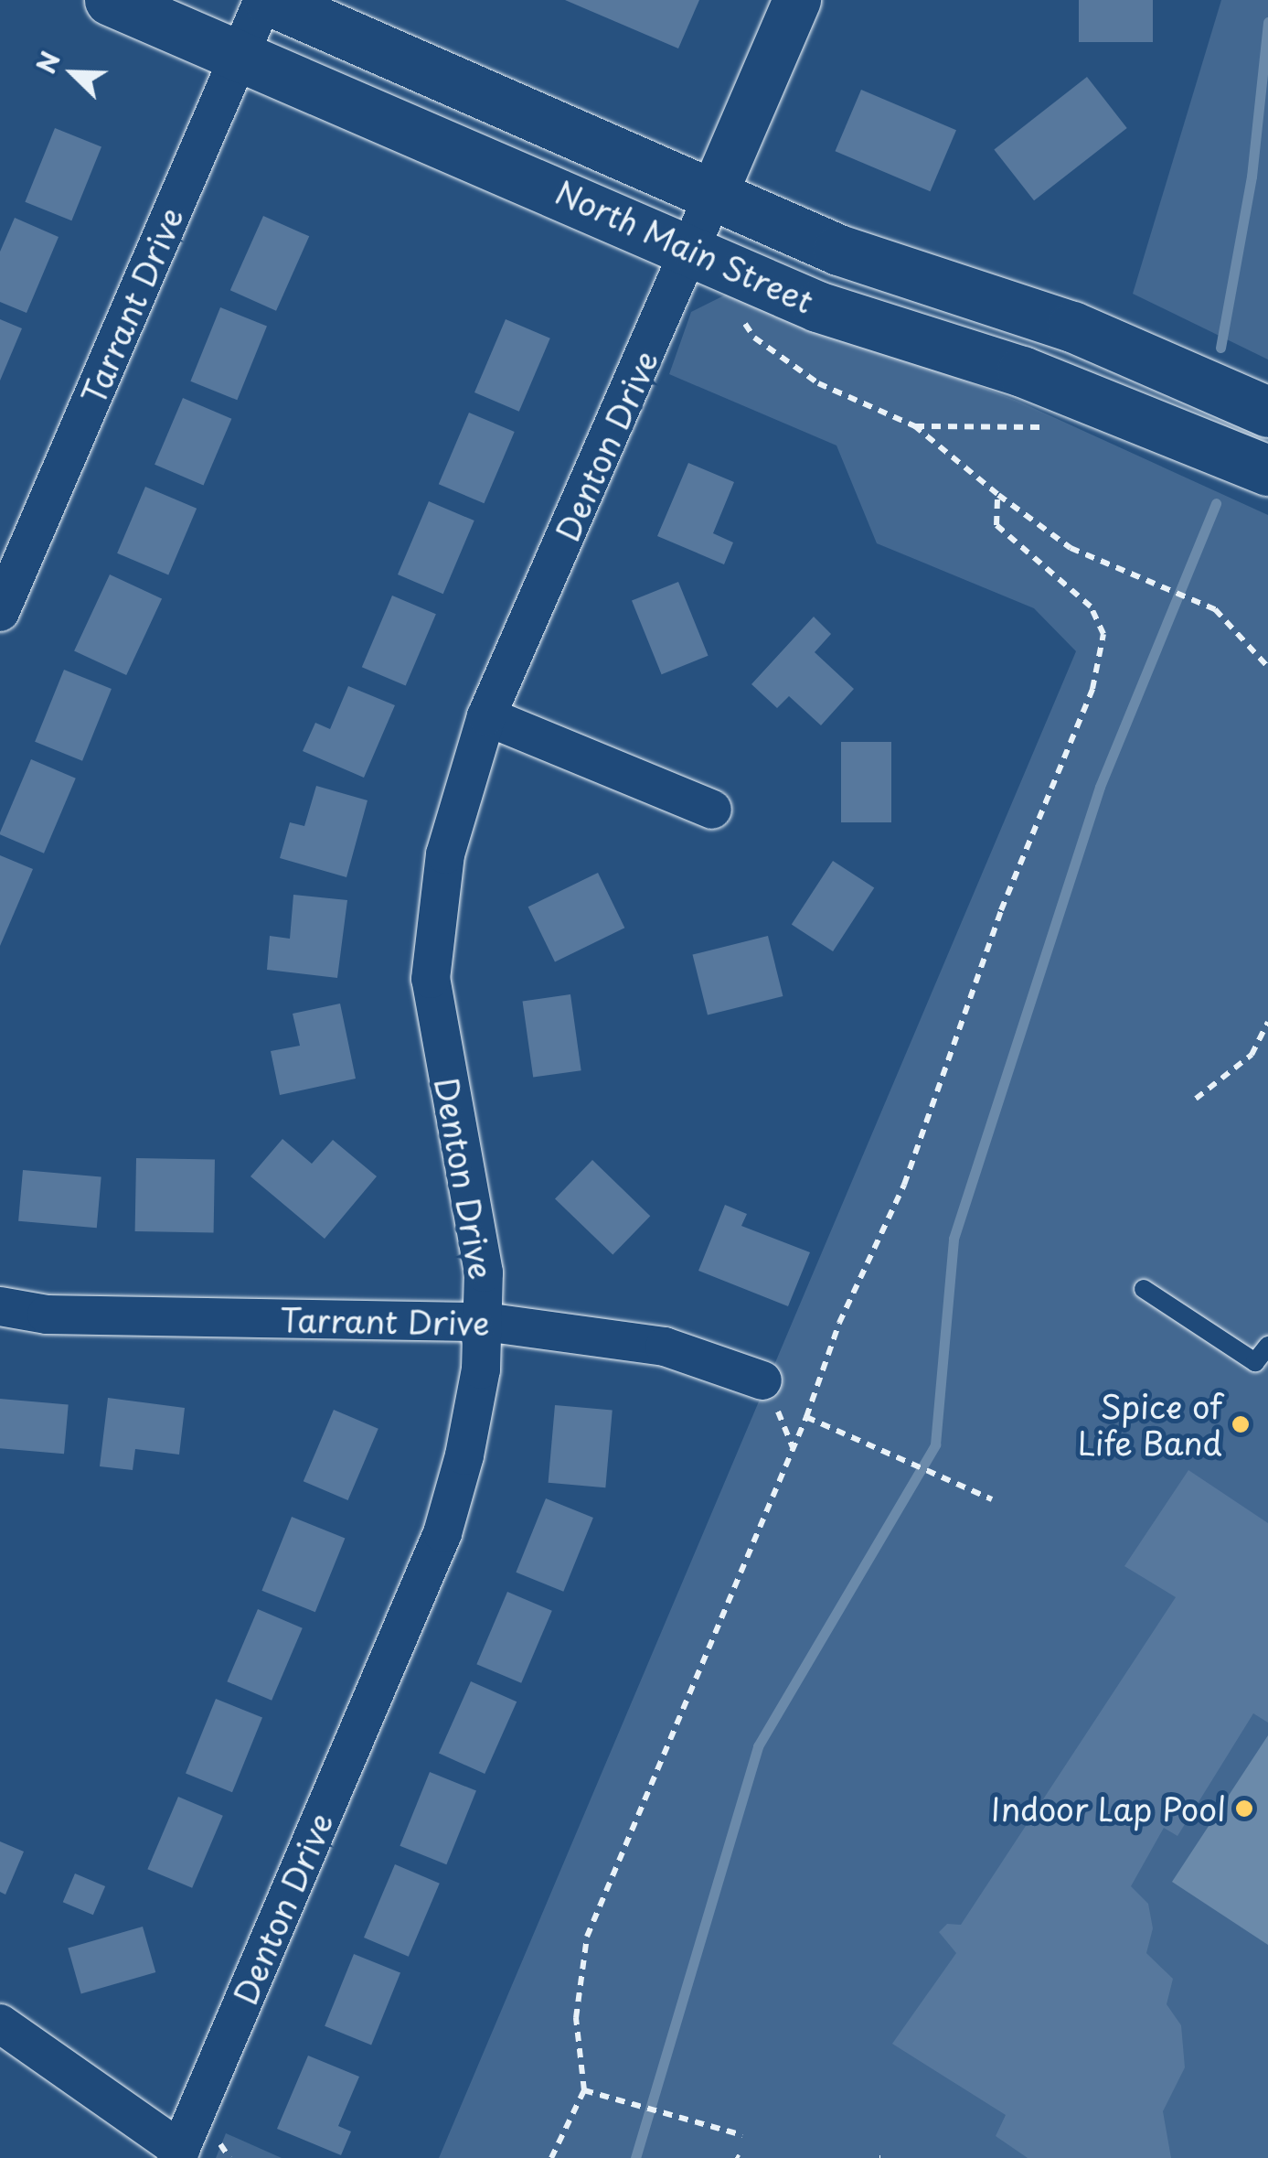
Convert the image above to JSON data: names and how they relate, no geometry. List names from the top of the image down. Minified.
{"streets":{"main road":["North Main Street"],"street":["Tarrant Drive","Denton Drive"]},"crossings":[["North Main Street","Tarrant Drive"],["North Main Street","Denton Drive"],["Tarrant Drive","Denton Drive"]],"places":["Spice of Life Band","Indoor Lap Pool"],"north":"top left"}
